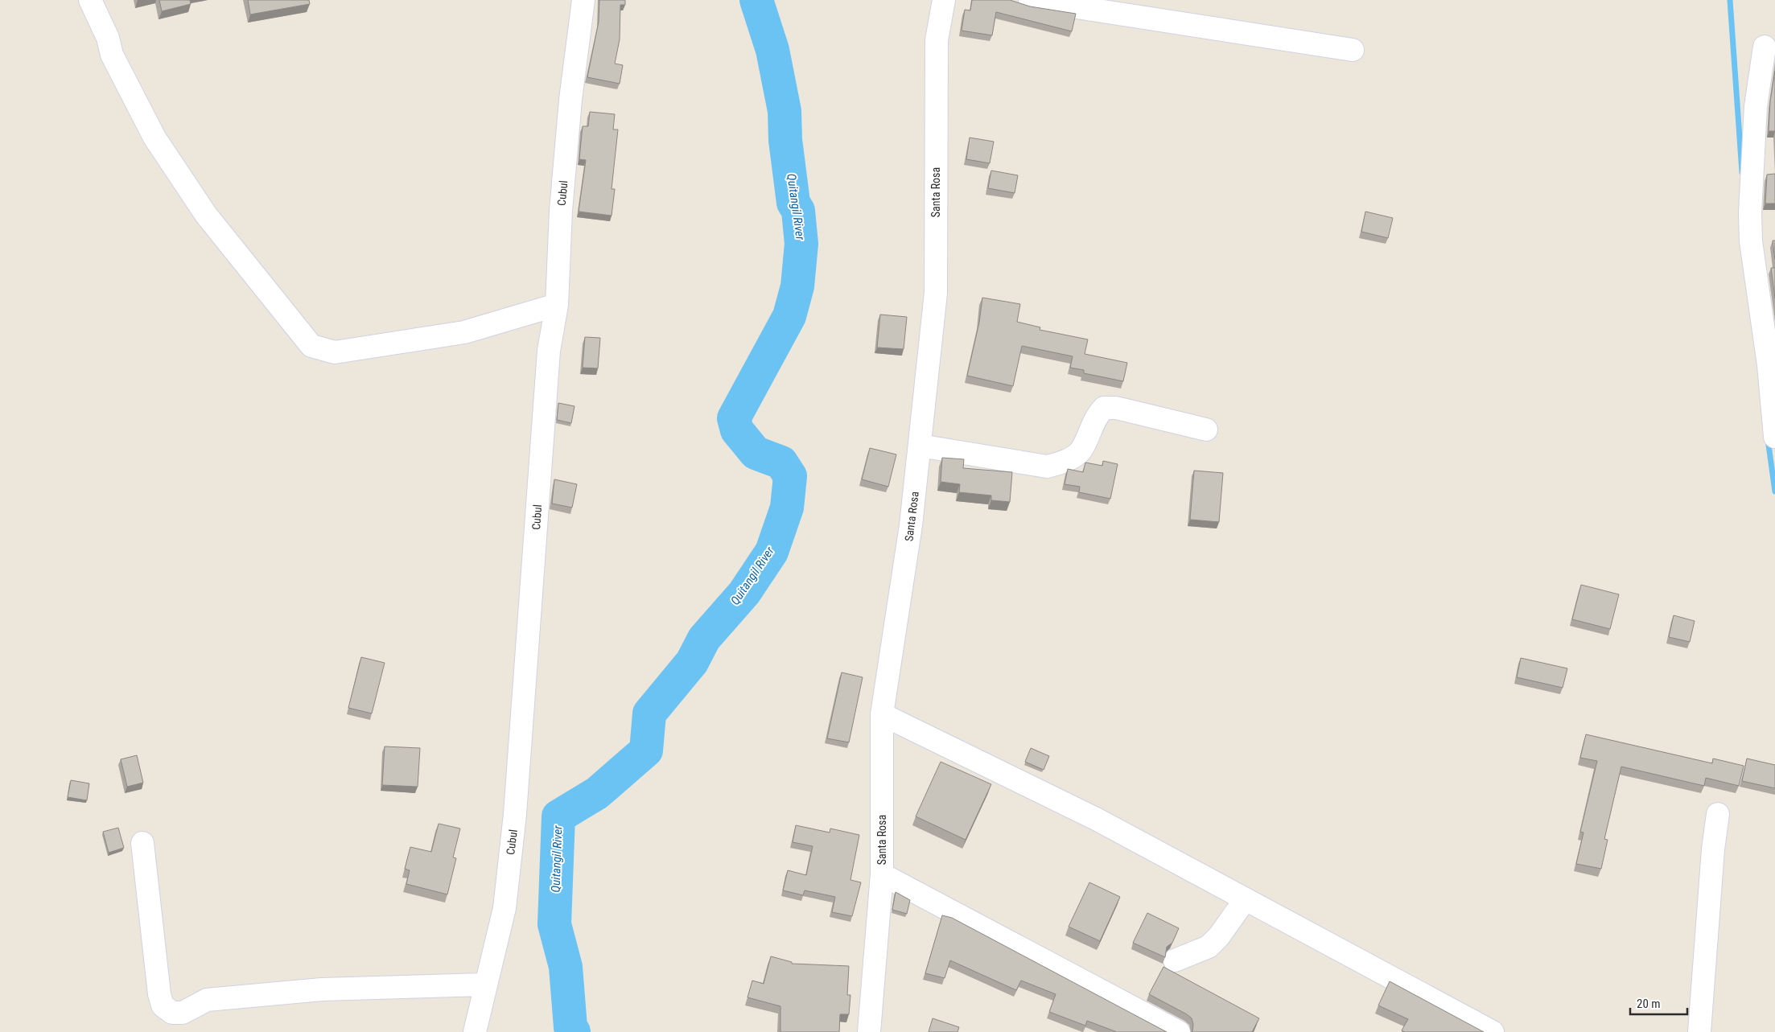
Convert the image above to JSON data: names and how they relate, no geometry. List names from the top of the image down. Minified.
{"streets":{"street":["Santa Rosa","Cubul"]},"water":["Quitangil River"],"scale_bar":"20 m"}
